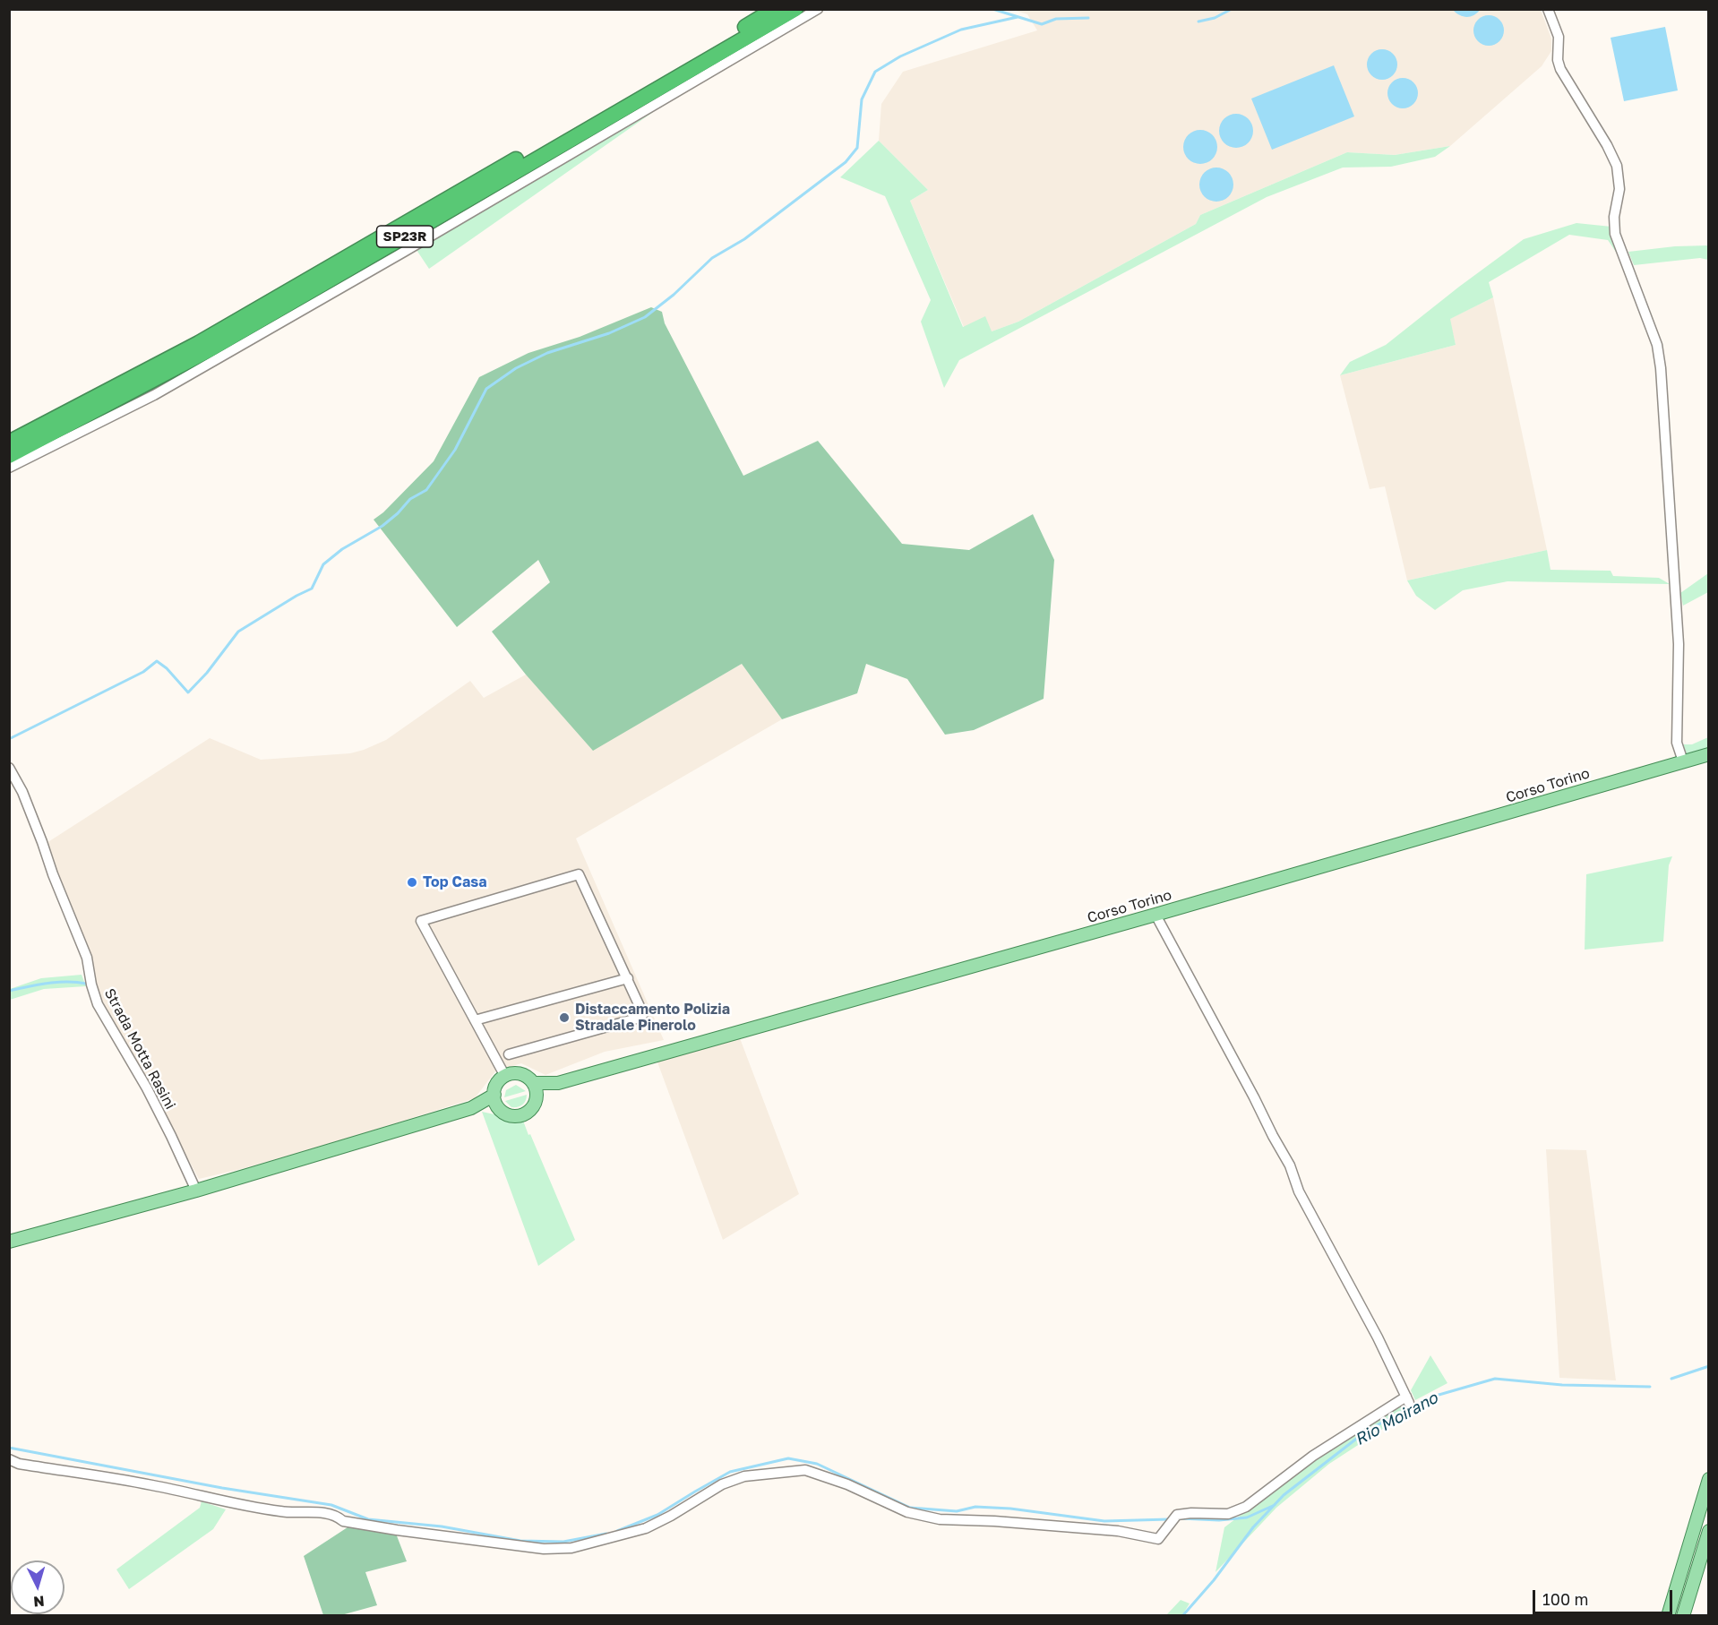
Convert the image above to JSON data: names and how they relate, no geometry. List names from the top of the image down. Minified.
{"streets":{"highway":["SP23R"],"main road":["Corso Torino"],"street":["Strada Motta Rasini"]},"water":["Rio Moirano"],"places":["Top Casa","Distaccamento Polizia Stradale Pinerolo"],"scale_bar":"100 m","north":"bottom"}
